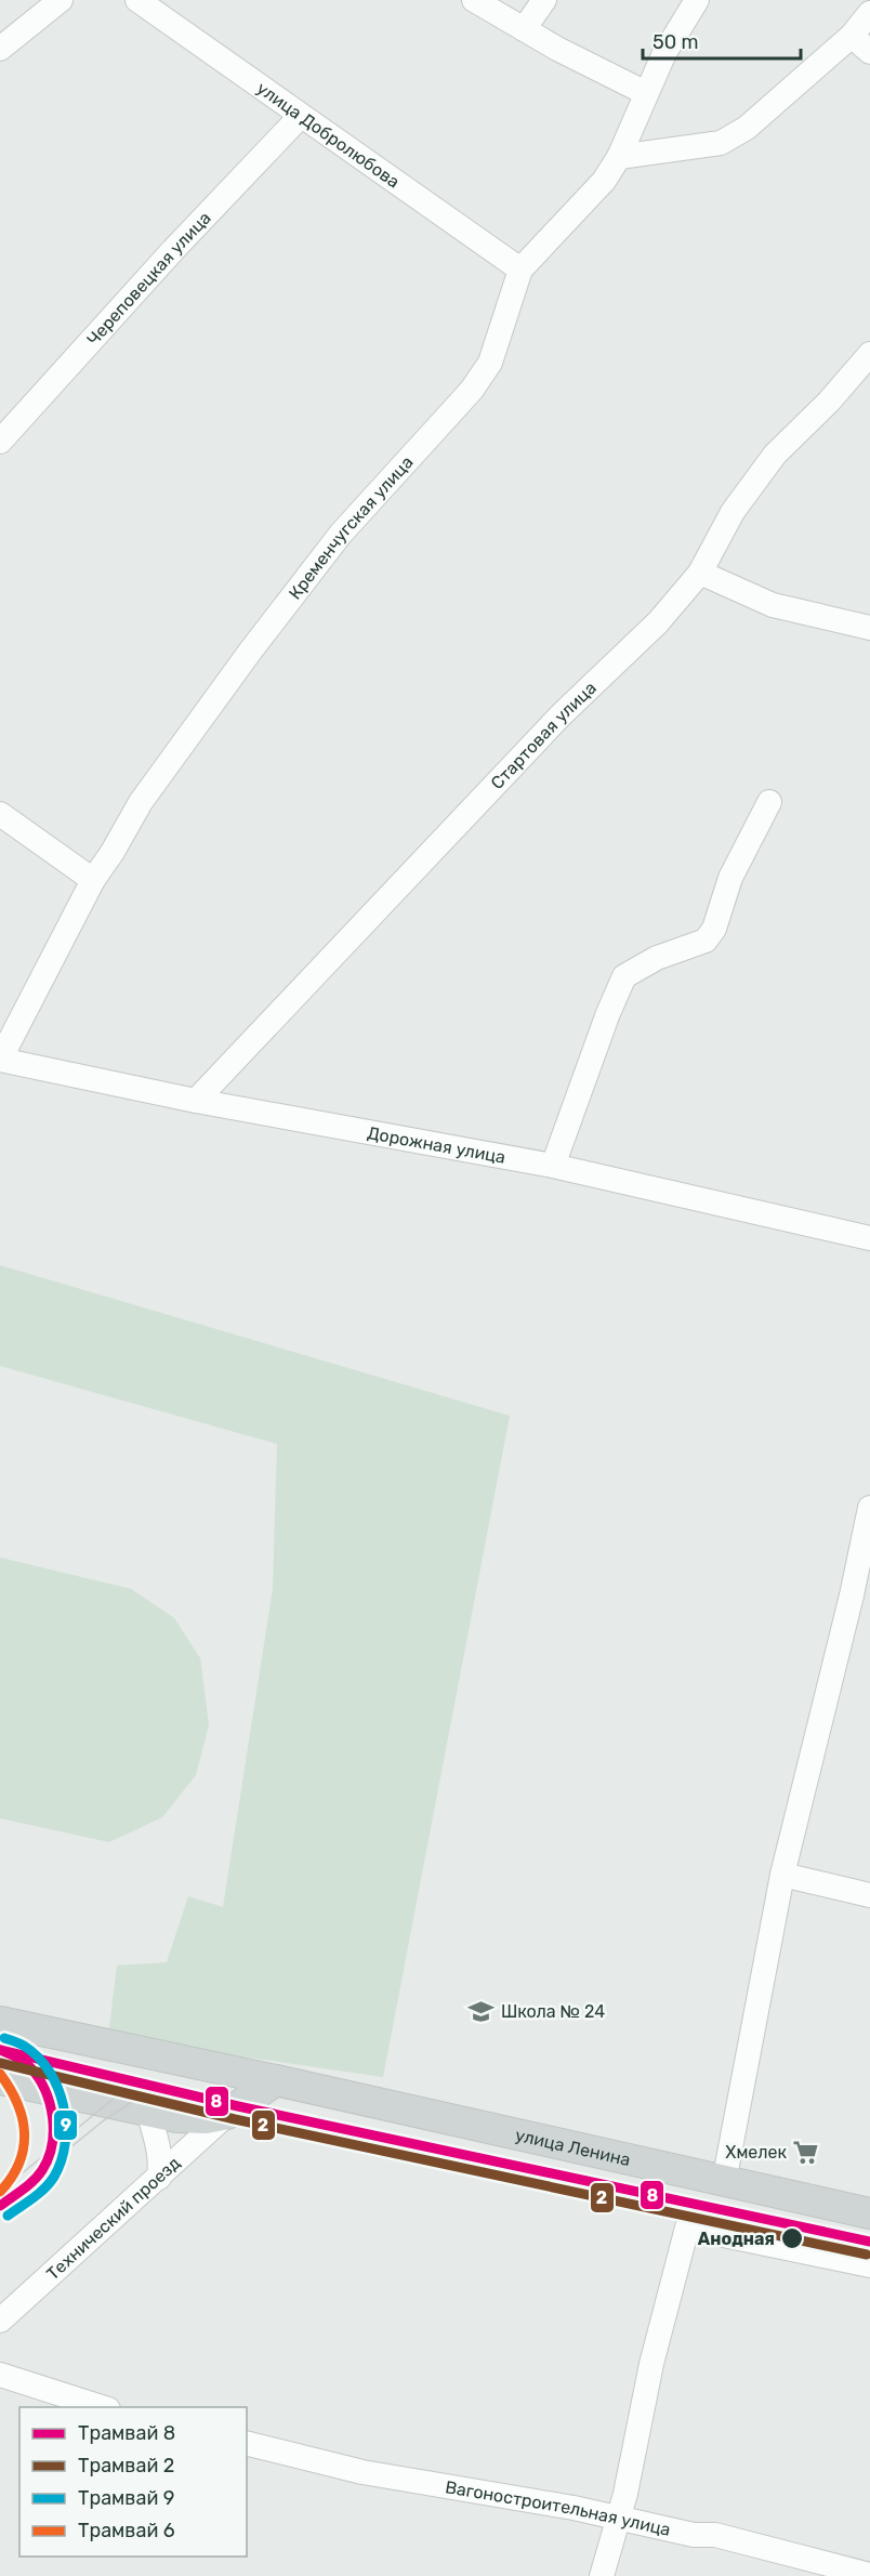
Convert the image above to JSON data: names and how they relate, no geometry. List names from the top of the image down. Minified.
{"streets":{"main road":["улица Ленина"],"street":["улица Добролюбова","Череповецкая улица","Кременчугская улица","Стартовая улица","Дорожная улица","Технический проезд","Вагоностроительная улица"]},"crossings":[["улица Добролюбова","Череповецкая улица"],["улица Добролюбова","Кременчугская улица"],["Кременчугская улица","Дорожная улица"],["Стартовая улица","Дорожная улица"]],"places":{"school or university":["Школа № 24"],"supermarket":["Хмелек"],"other":["Анодная"]},"lines":["tram line 9","tram line 8","tram line 2","tram line 6"],"legend":["Трамвай 8","Трамвай 2","Трамвай 9","Трамвай 6"],"scale_bar":"50 m"}
